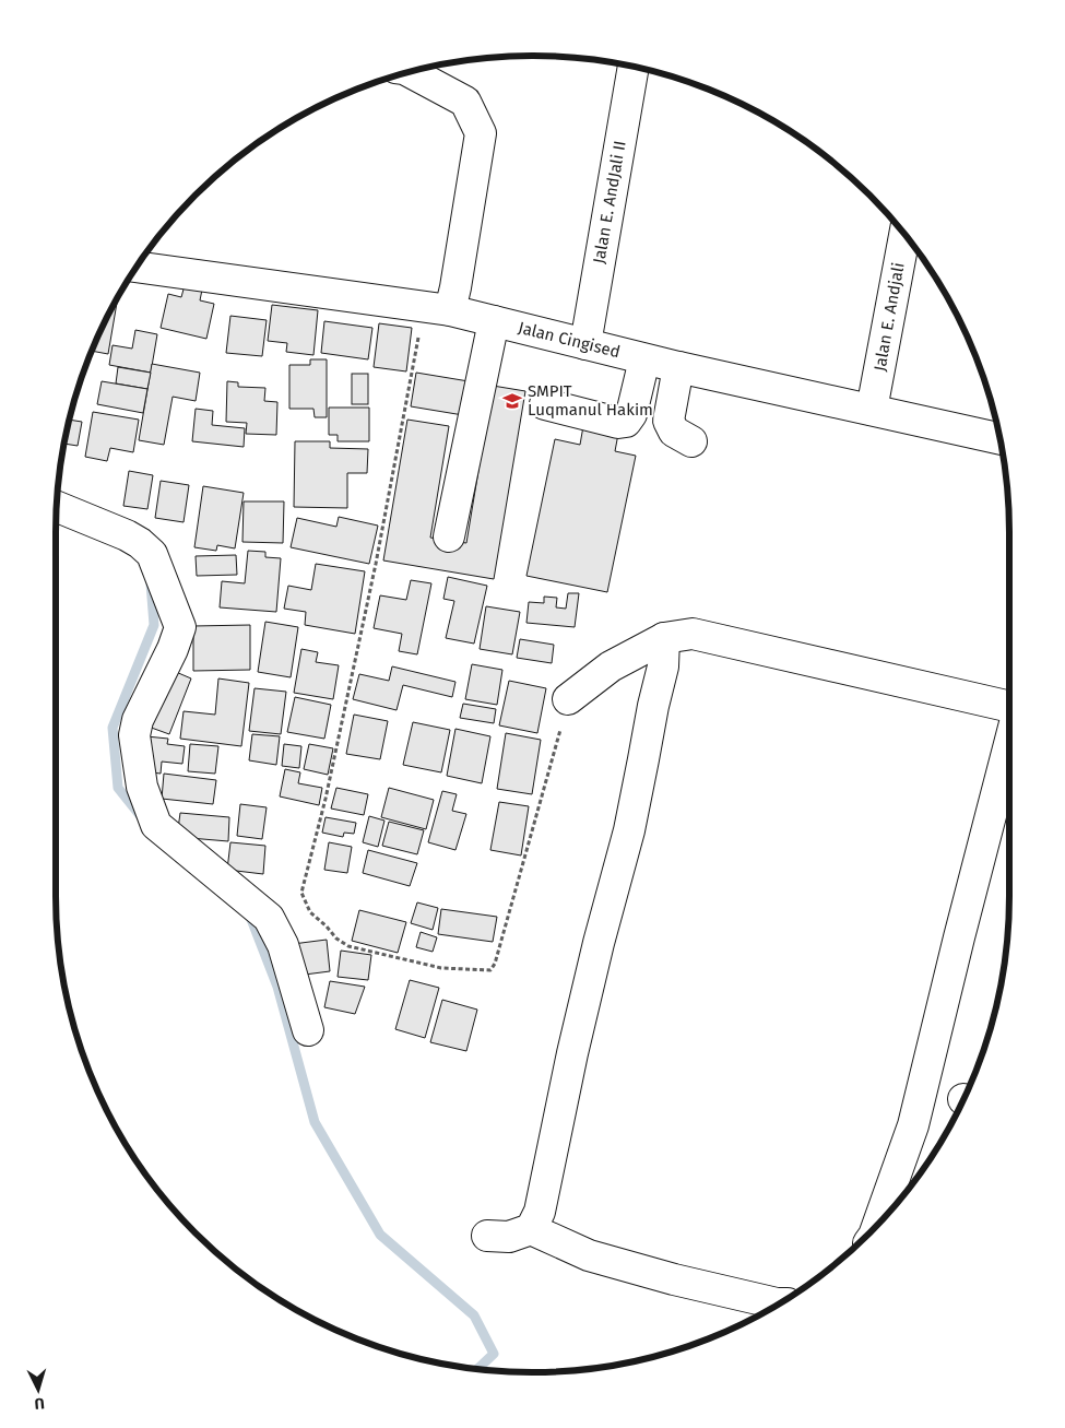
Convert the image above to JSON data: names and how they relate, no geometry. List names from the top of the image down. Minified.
{"streets":{"street":["Jalan E. AndJali II","Jalan E. Andjali","Jalan Cingised"]},"crossings":[["Jalan E. AndJali II","Jalan Cingised"],["Jalan E. Andjali","Jalan Cingised"]],"places":{"school or university":["SMPIT Luqmanul Hakim"]},"north":"bottom"}
